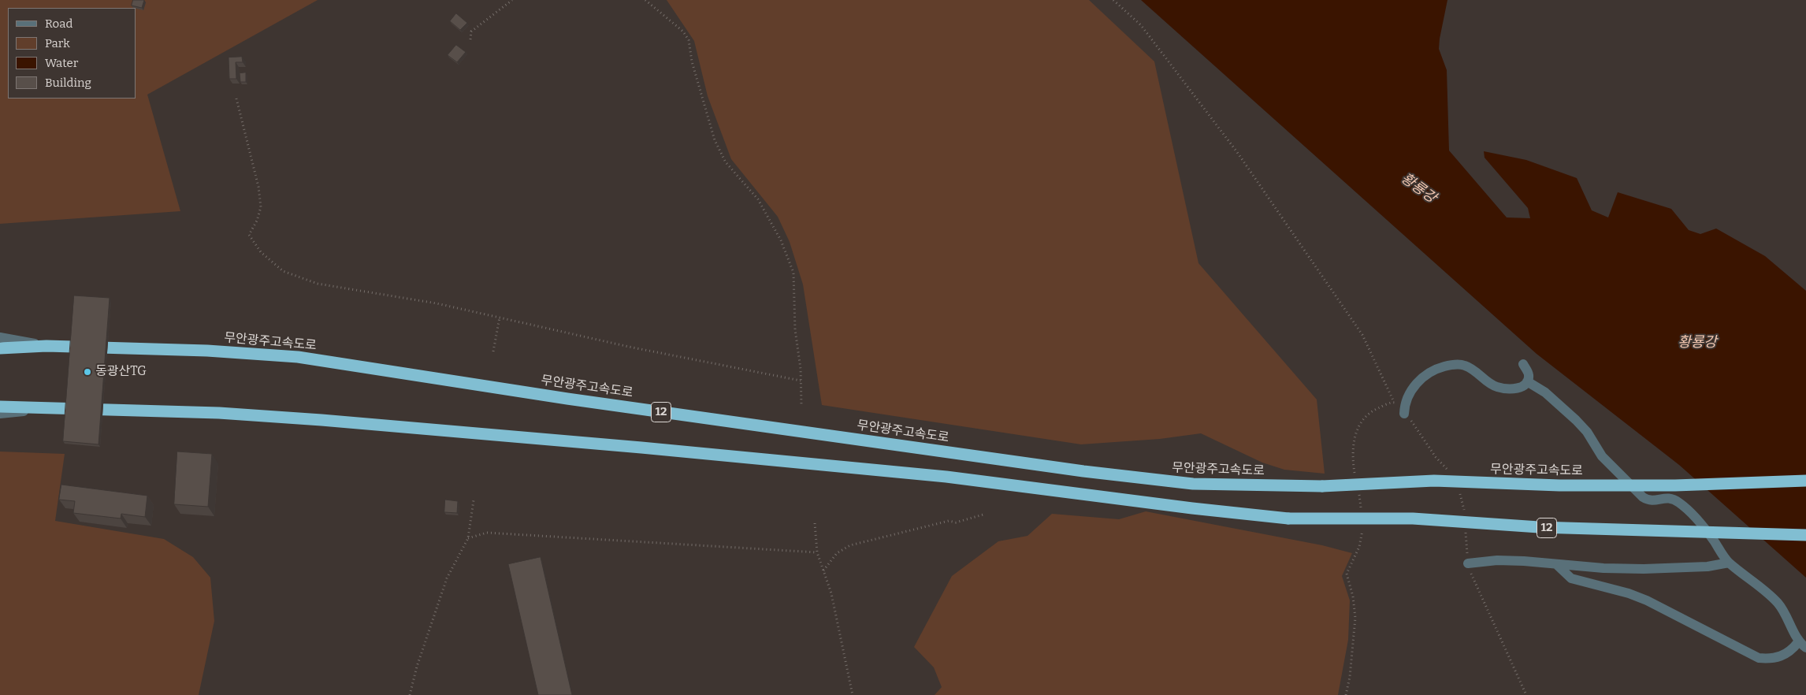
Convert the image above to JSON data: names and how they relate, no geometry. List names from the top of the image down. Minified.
{"streets":{"highway":["무안광주고속도로","12"]},"water":["황룡강"],"places":["동광산TG"],"legend":["Road","Park","Water","Building"]}
